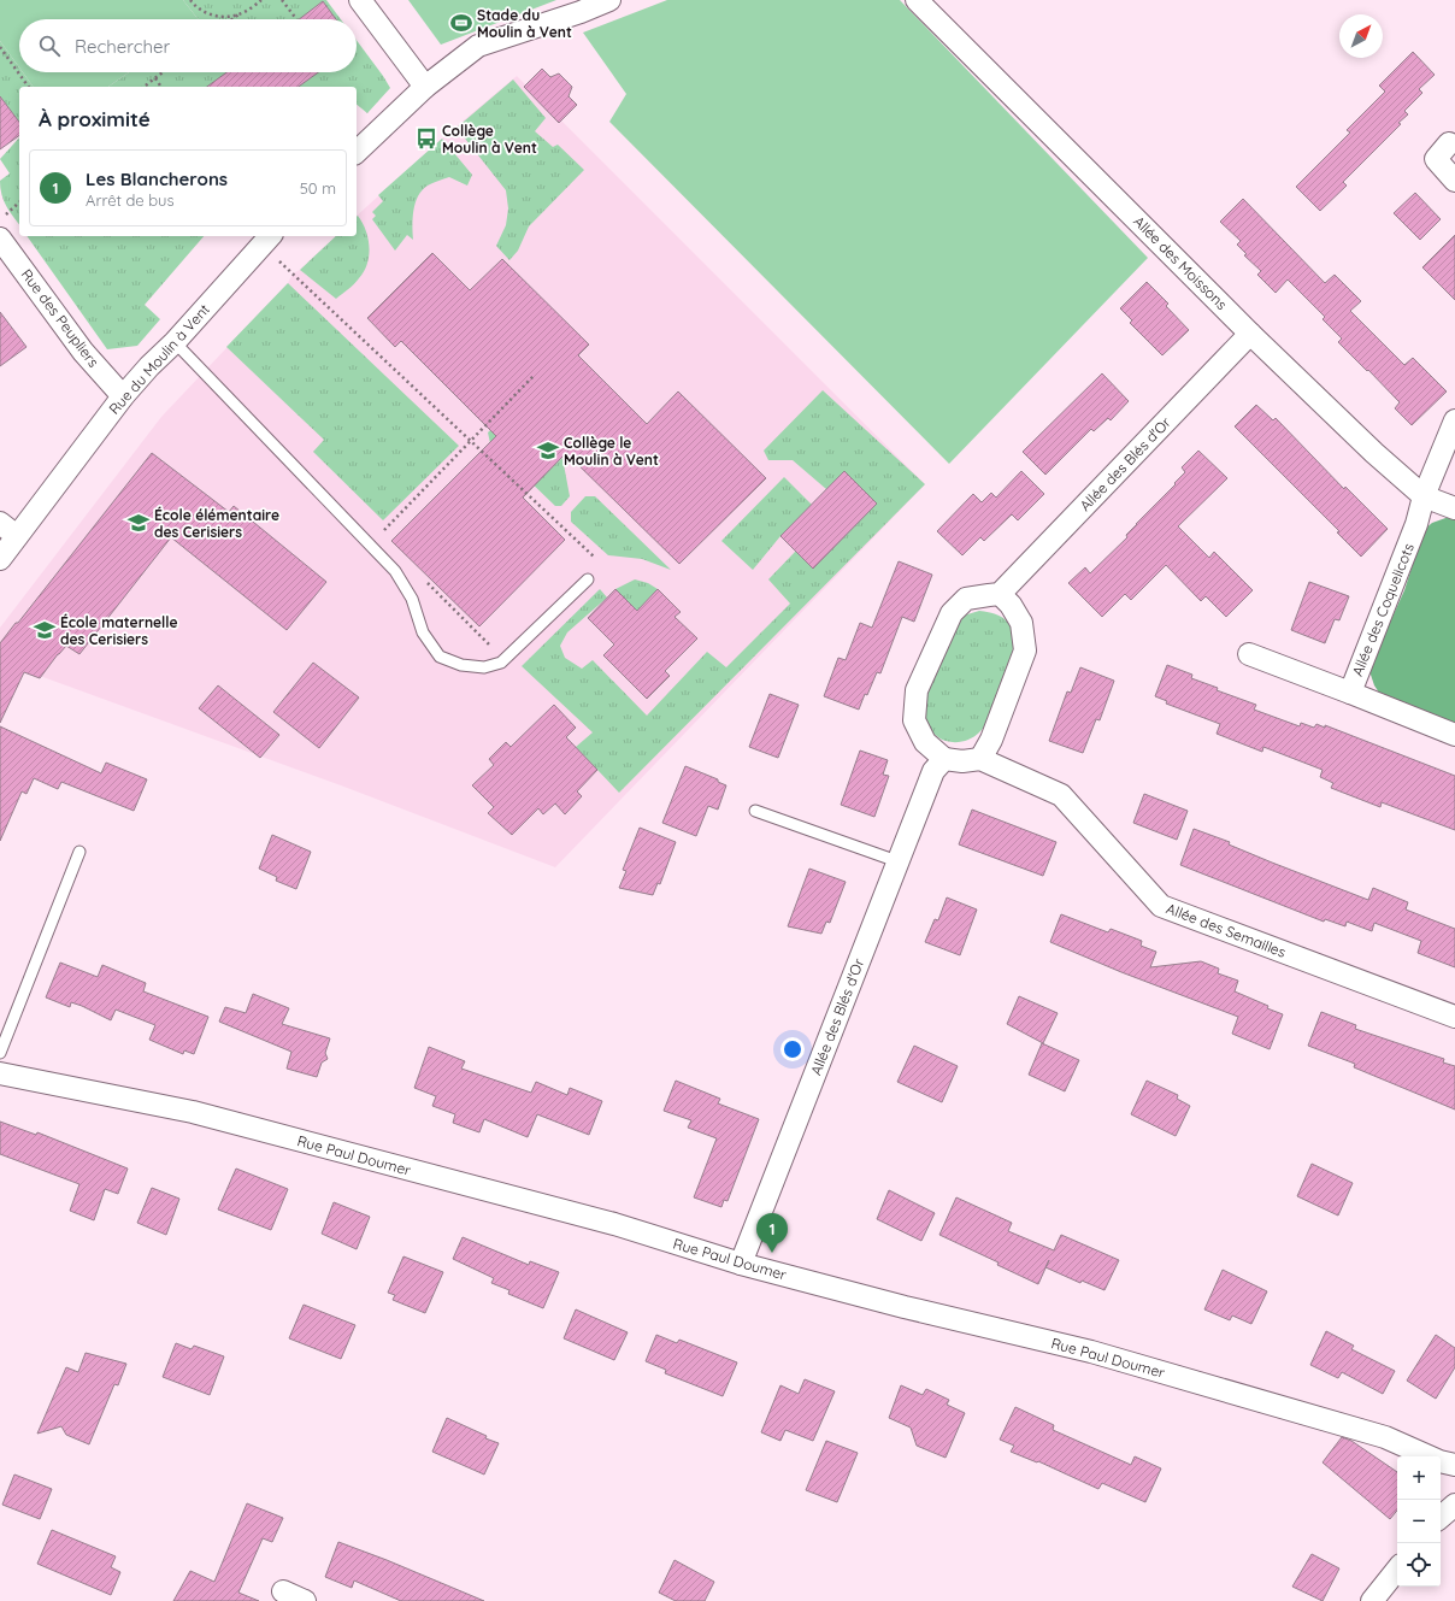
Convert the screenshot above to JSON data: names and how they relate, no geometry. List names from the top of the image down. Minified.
{"streets":{"street":["Allée des Moissons","Rue des Peupliers","Rue du Moulin à Vent","Allée des Blés d'Or","Allée des Coquelicots","Allée des Semailles","Rue Paul Doumer"]},"crossings":[["Allée des Moissons","Allée des Blés d'Or"],["Allée des Moissons","Allée des Coquelicots"],["Rue des Peupliers","Rue du Moulin à Vent"],["Allée des Blés d'Or","Allée des Semailles"],["Allée des Blés d'Or","Rue Paul Doumer"]],"places":{"sports":["Stade du Moulin à Vent"],"bus stop":["Collège Moulin à Vent"],"school or university":["Collège le Moulin à Vent","École élémentaire des Cerisiers","École maternelle des Cerisiers"]},"north":"top right","page":{"search":"Rechercher","heading":"À proximité","list":[{"mark":"1","name":"Les Blancherons","note":"Arrêt de bus","value":"50 m"}],"pins":"1","map_buttons":["+","−"]}}
